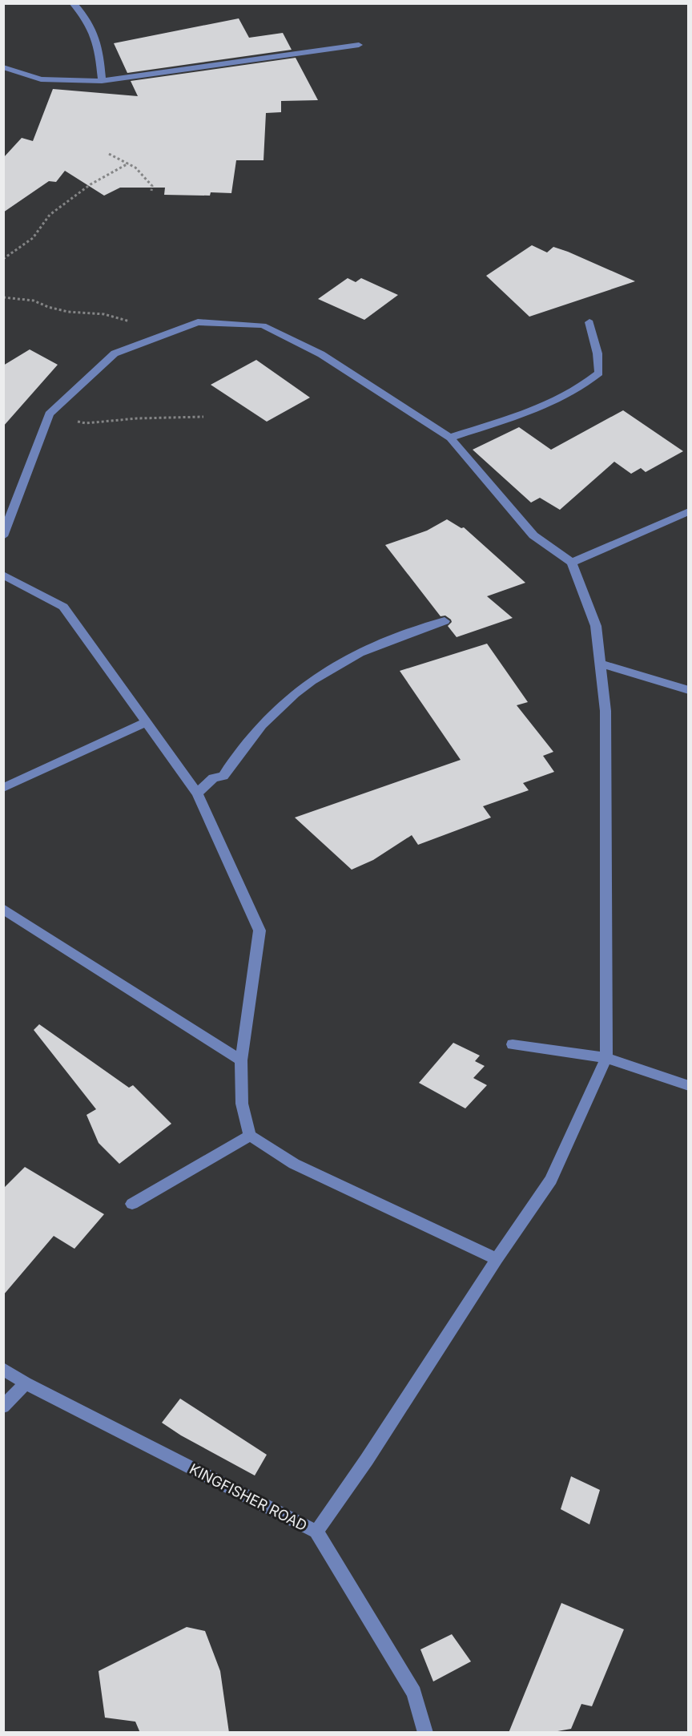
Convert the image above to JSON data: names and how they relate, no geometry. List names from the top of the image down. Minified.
{"streets":{"street":["KINGFISHER ROAD"]}}
